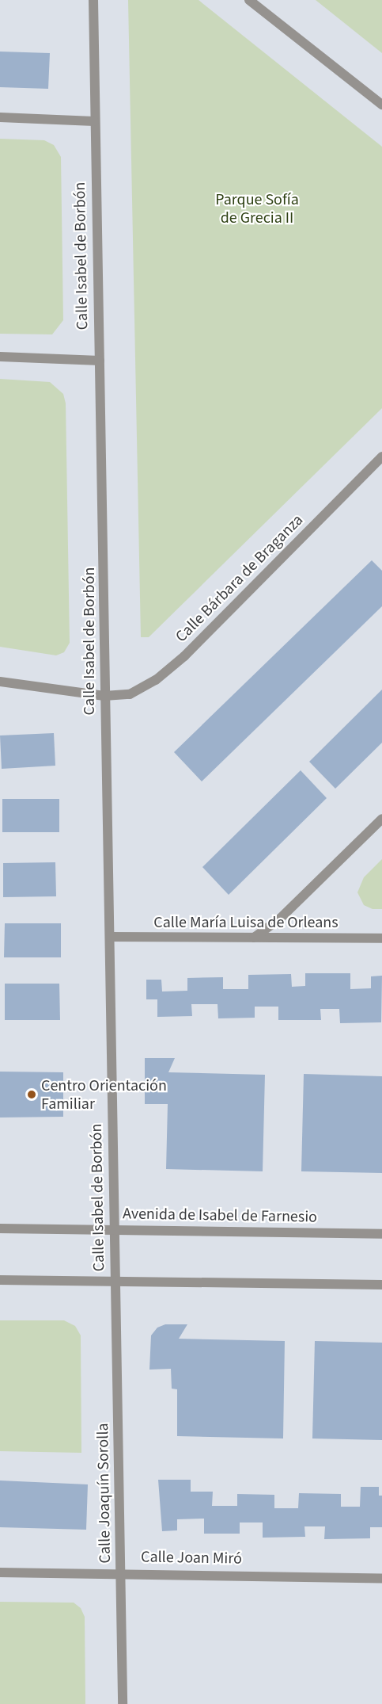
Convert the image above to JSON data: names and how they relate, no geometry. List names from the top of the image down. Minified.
{"streets":{"street":["Calle Isabel de Borbón","Calle Bárbara de Braganza","Calle María Luisa de Orleans","Avenida de Isabel de Farnesio","Calle Joaquín Sorolla","Calle Joan Miró"]},"crossings":[["Calle Isabel de Borbón","Calle Bárbara de Braganza"],["Calle Isabel de Borbón","Calle María Luisa de Orleans"],["Calle Isabel de Borbón","Avenida de Isabel de Farnesio"],["Calle Isabel de Borbón","Calle Joaquín Sorolla"],["Calle Joaquín Sorolla","Calle Joan Miró"]],"parks":["Parque Sofía de Grecia II"],"places":["Centro Orientación Familiar"]}
